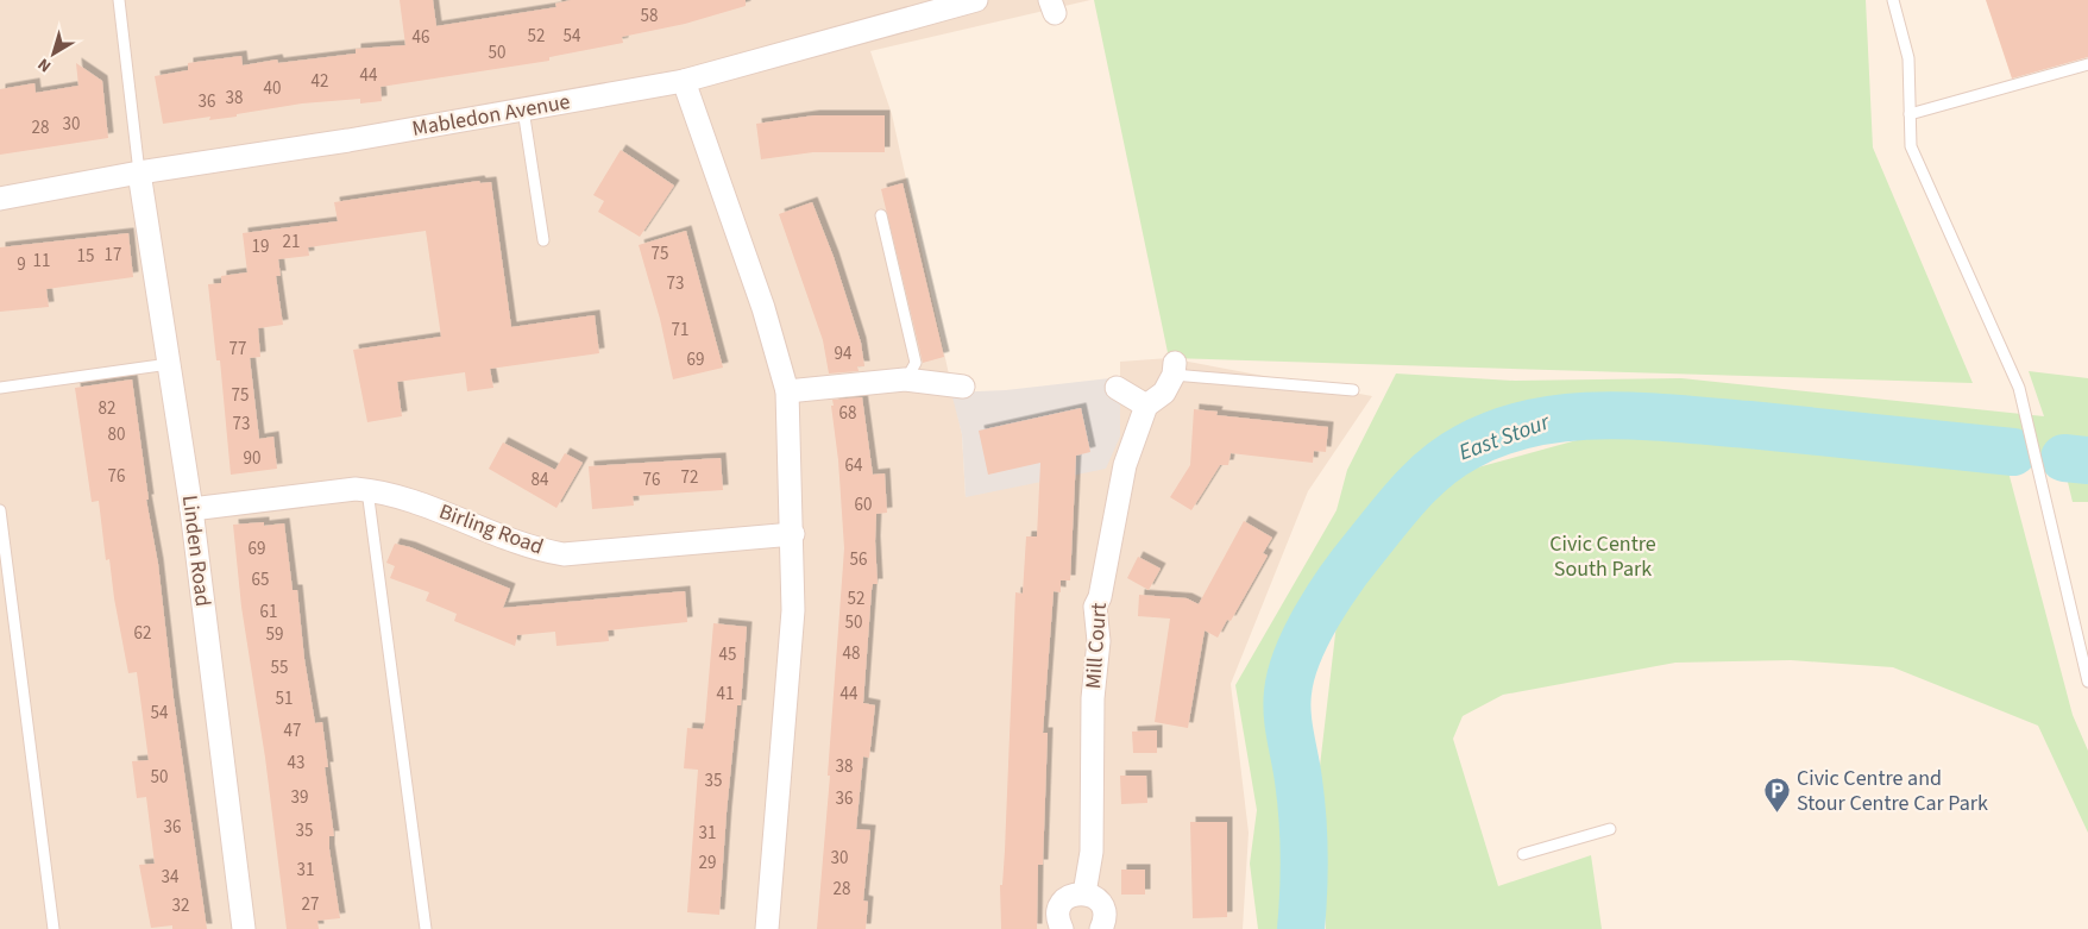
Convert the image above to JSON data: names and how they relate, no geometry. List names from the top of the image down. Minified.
{"streets":{"street":["Mabledon Avenue","Birling Road","Linden Road","Mill Court"]},"crossings":[["Mabledon Avenue","Linden Road"],["Birling Road","Linden Road"]],"water":["East Stour"],"parks":["Civic Centre South Park"],"places":{"parking":["Civic Centre and Stour Centre Car Park"]},"house_numbers":["58","52","54","46","50","44","42","40","38","36","30","28","21","19","75","17","15","11","9","73","71","77","94","69","75","82","68","73","80","90","64","76","72","84","76","60","69","56","65","52","61","50","62","59","48","45","55","41","44","51","54","47","43","38","50","35","39","36","36","35","31","30","29","31","34","28","27","32"],"north":"bottom left"}
